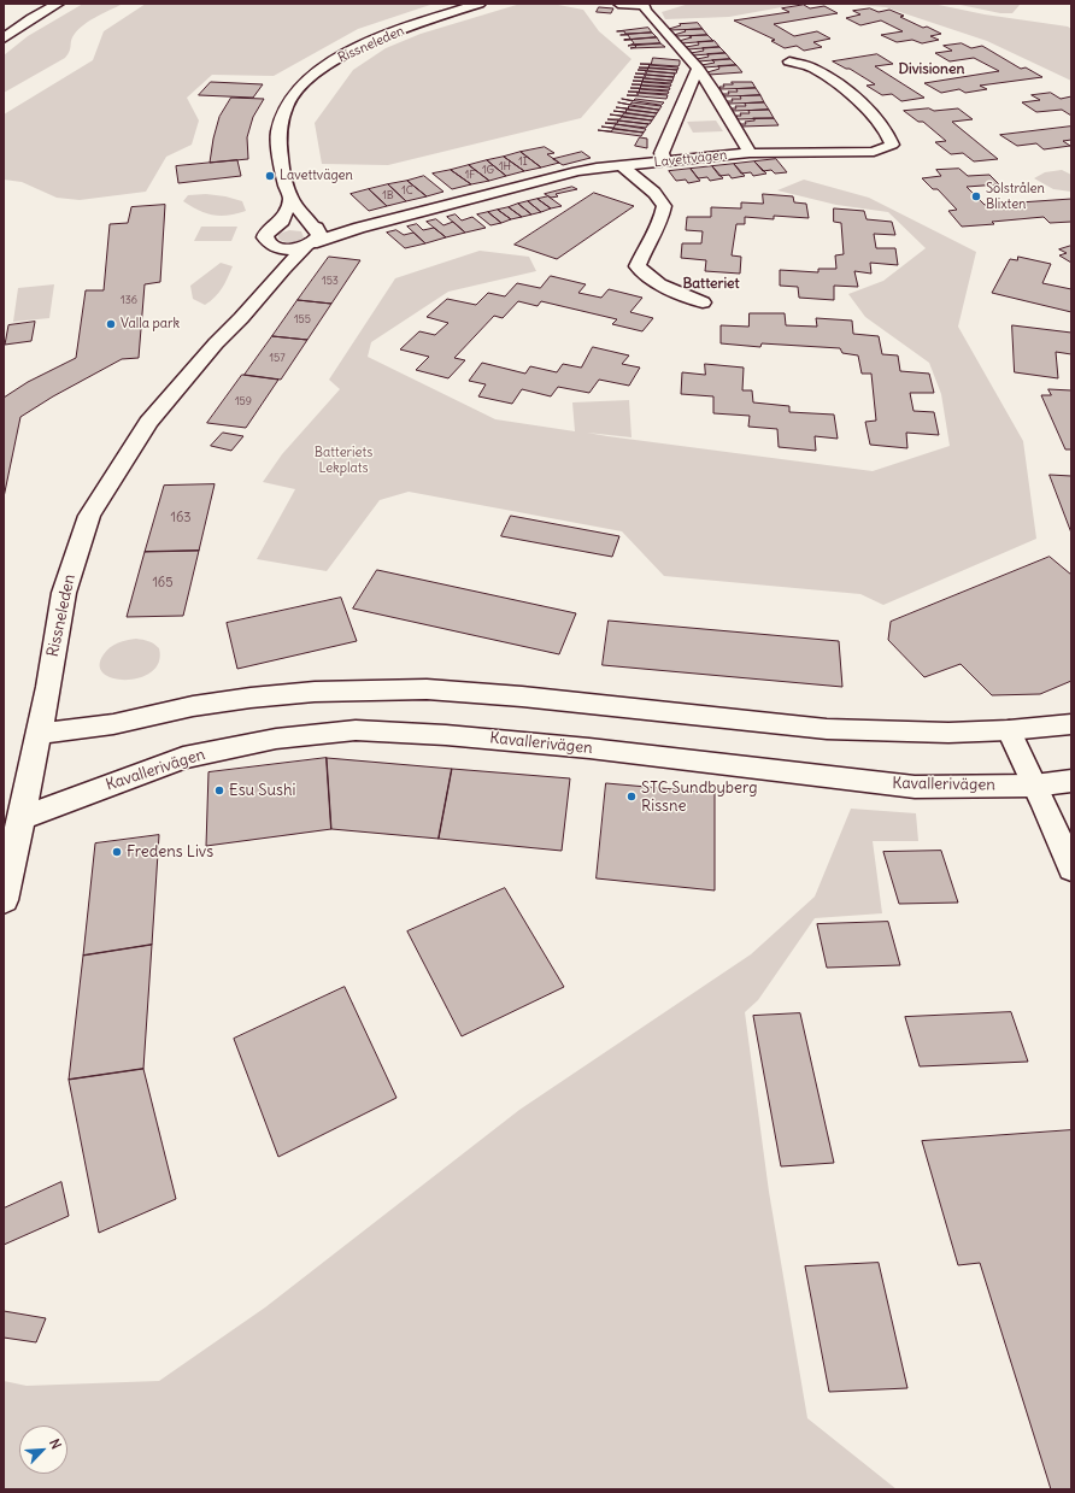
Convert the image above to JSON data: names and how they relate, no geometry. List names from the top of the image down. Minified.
{"streets":{"street":["Rissneleden","Lavettvägen","Kavallerivägen"]},"crossings":[["Rissneleden","Lavettvägen"],["Rissneleden","Kavallerivägen"]],"districts":["Divisionen","Batteriet"],"parks":["Batteriets Lekplats"],"places":["Lavettvägen","Solstrålen Blixten","Valla park","Esu Sushi","STC Sundbyberg Rissne","Fredens Livs"],"house_numbers":["1I","1H","1G","1F","1C","1B","153","136","155","157","159","163","165"],"north":"top right"}
